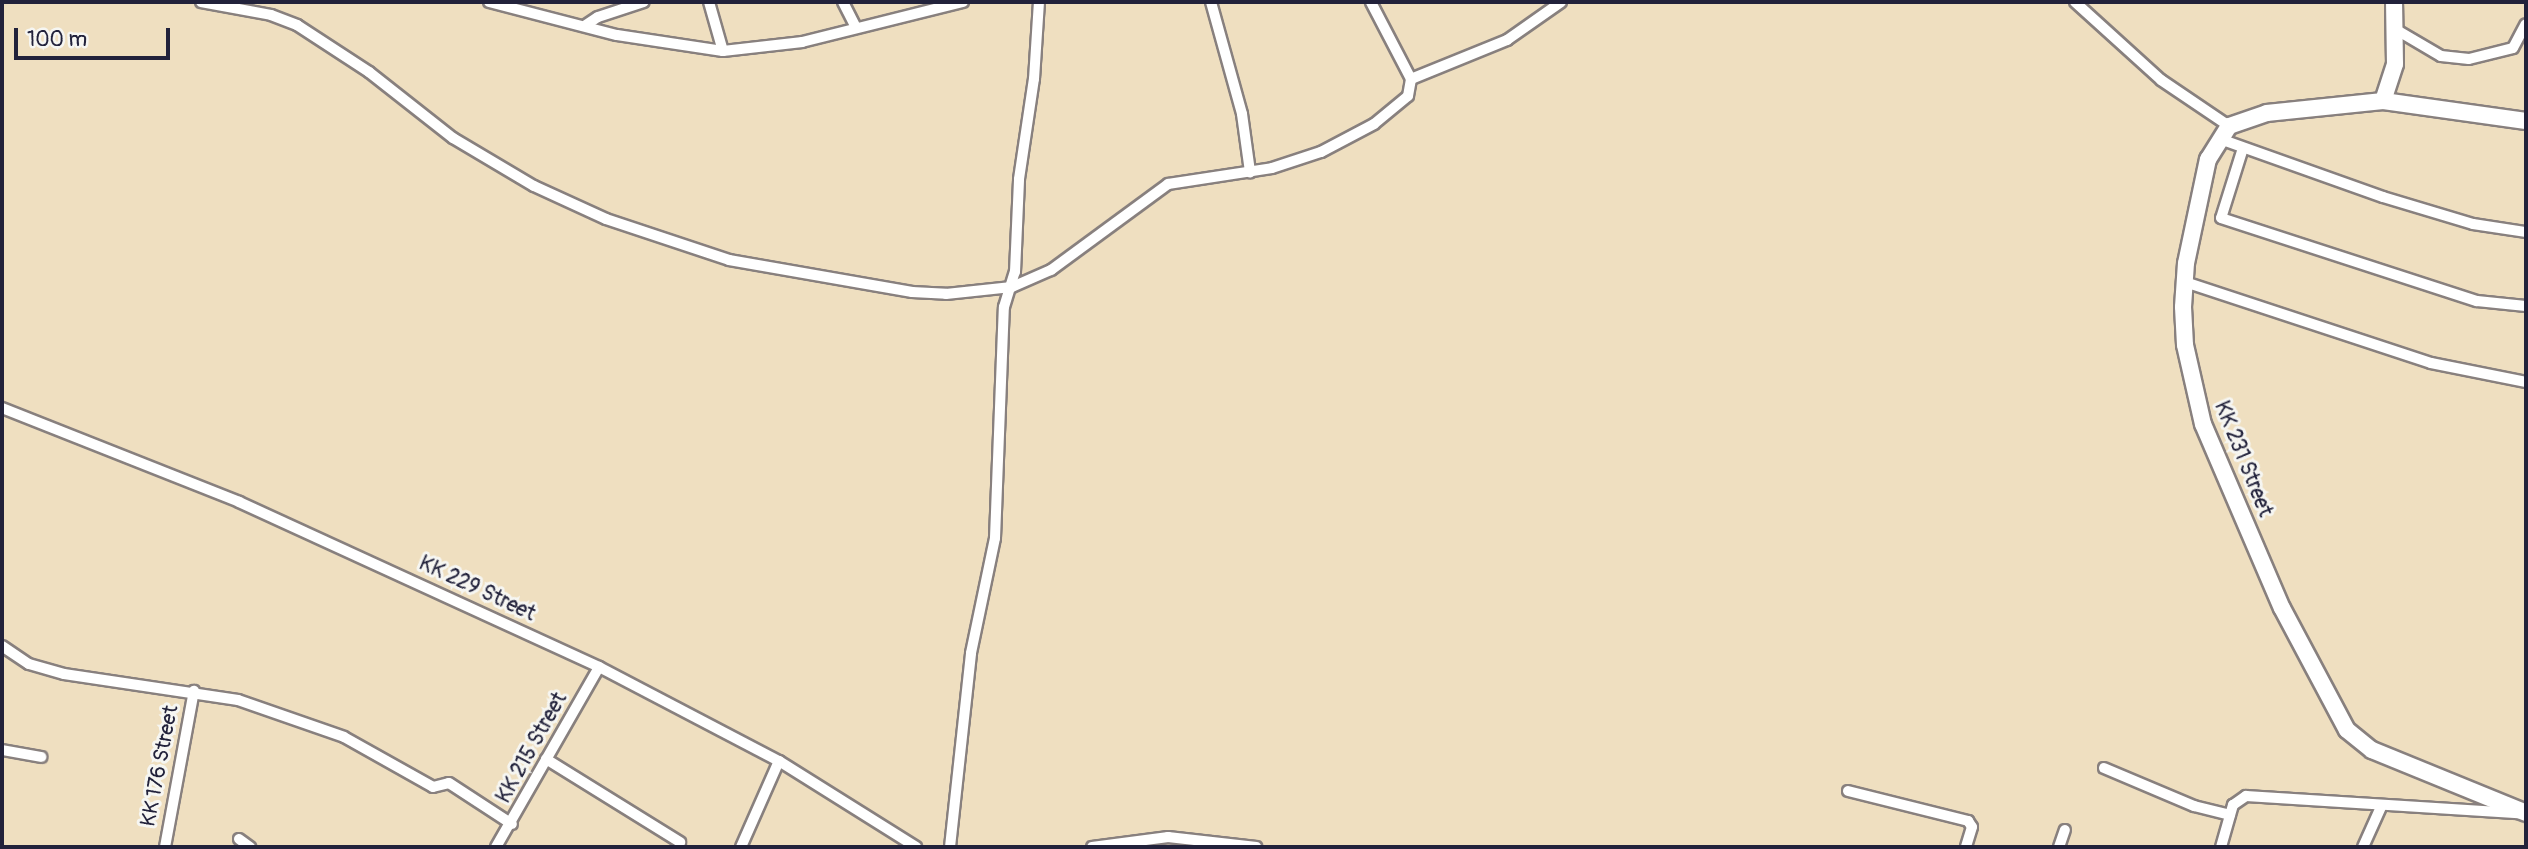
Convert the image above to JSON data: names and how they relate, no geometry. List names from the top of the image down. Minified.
{"streets":{"main road":["KK 231 Street"],"street":["KK 229 Street","KK 215 Street","KK 176 Street"]},"crossings":[["KK 229 Street","KK 215 Street"]],"scale_bar":"100 m"}
